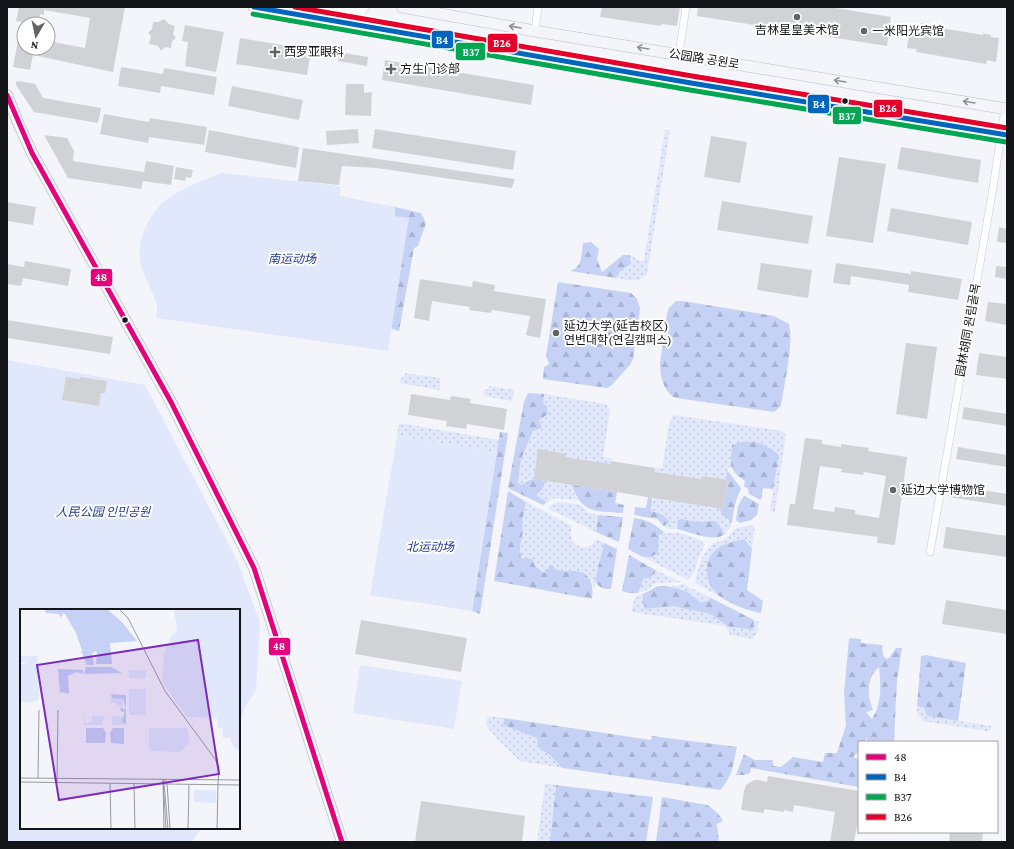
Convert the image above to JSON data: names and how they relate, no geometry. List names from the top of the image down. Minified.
{"streets":{"main road":["公园路 공원로"],"street":["园林胡同 원림골목"]},"crossings":[["公园路 공원로","园林胡同 원림골목"]],"parks":["南运动场","人民公园 인민공원","北运动场"],"places":{"other":["吉林星皇美术馆","一米阳光宾馆","延边大学(延吉校区) 연변대학(연길캠퍼스)","延边大学博物馆"],"health":["西罗亚眼科","方生门诊部"]},"lines":["transit line B4","transit line B26","transit line B37","transit line 48"],"legend":["48","B4","B37","B26"],"north":"bottom"}
